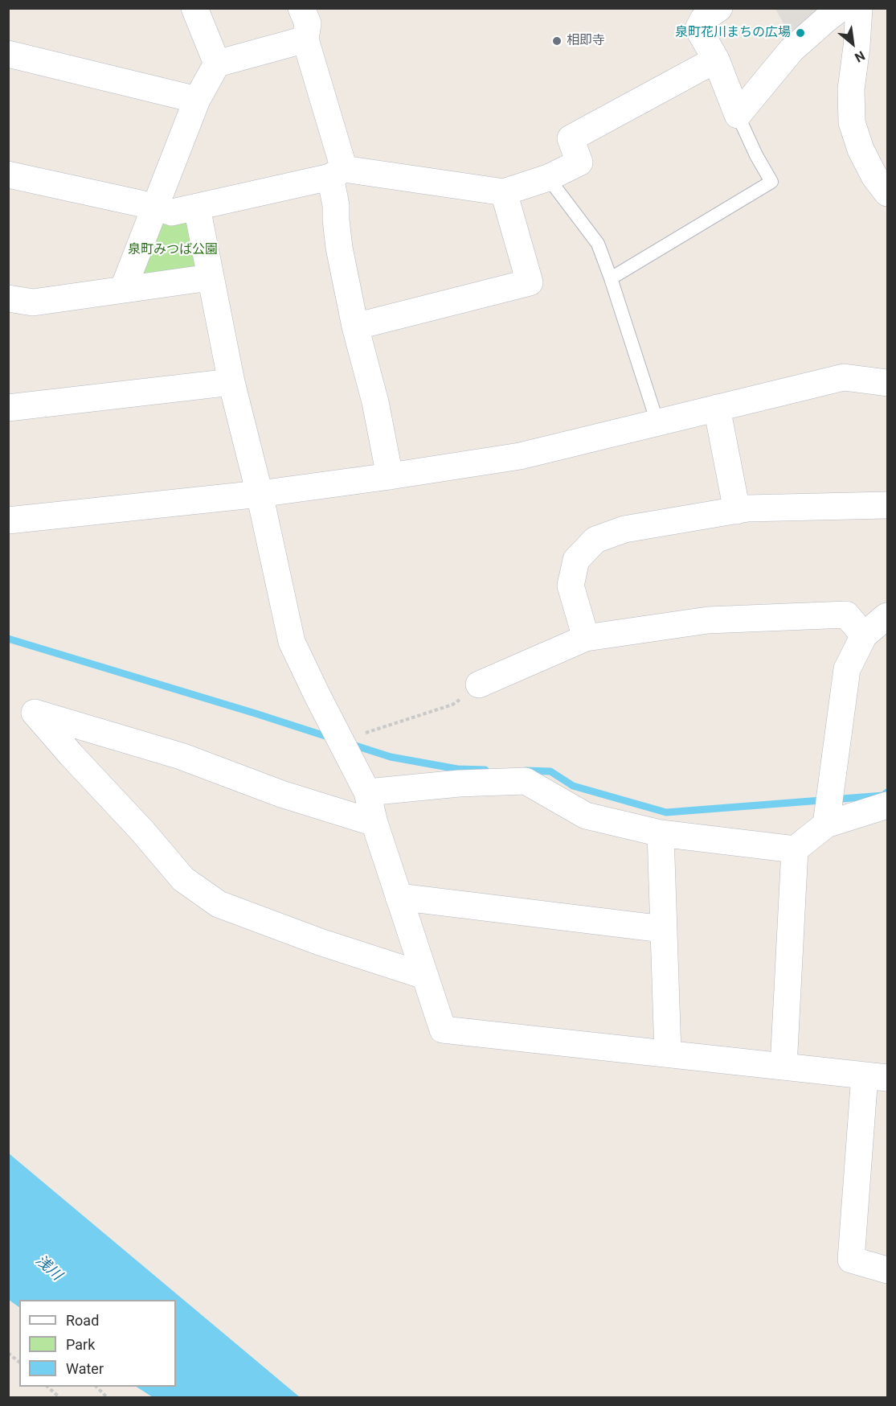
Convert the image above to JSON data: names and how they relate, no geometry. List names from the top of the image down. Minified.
{"water":["浅川"],"parks":["泉町みつば公園"],"places":["泉町花川まちの広場","相即寺"],"legend":["Road","Park","Water"],"north":"bottom right"}
